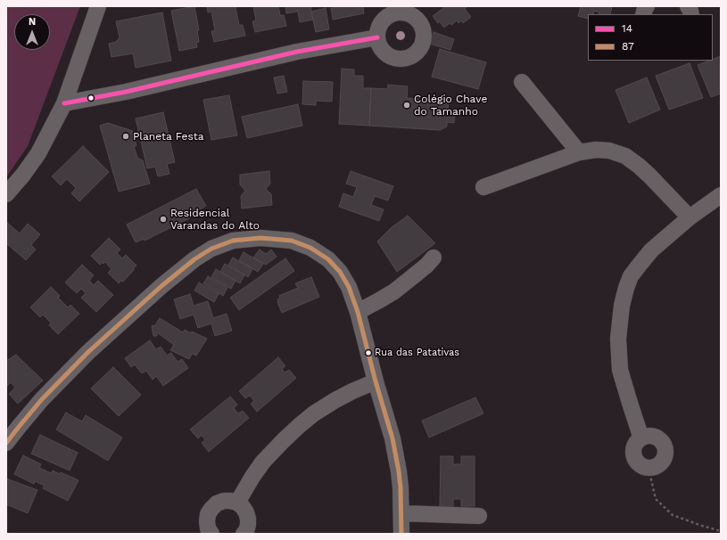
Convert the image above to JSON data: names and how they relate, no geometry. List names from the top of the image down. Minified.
{"places":["Colégio Chave do Tamanho","Planeta Festa","Residencial Varandas do Alto","Rua das Patativas"],"lines":["transit line 14","transit line 87"],"legend":["14","87"],"north":"top"}
